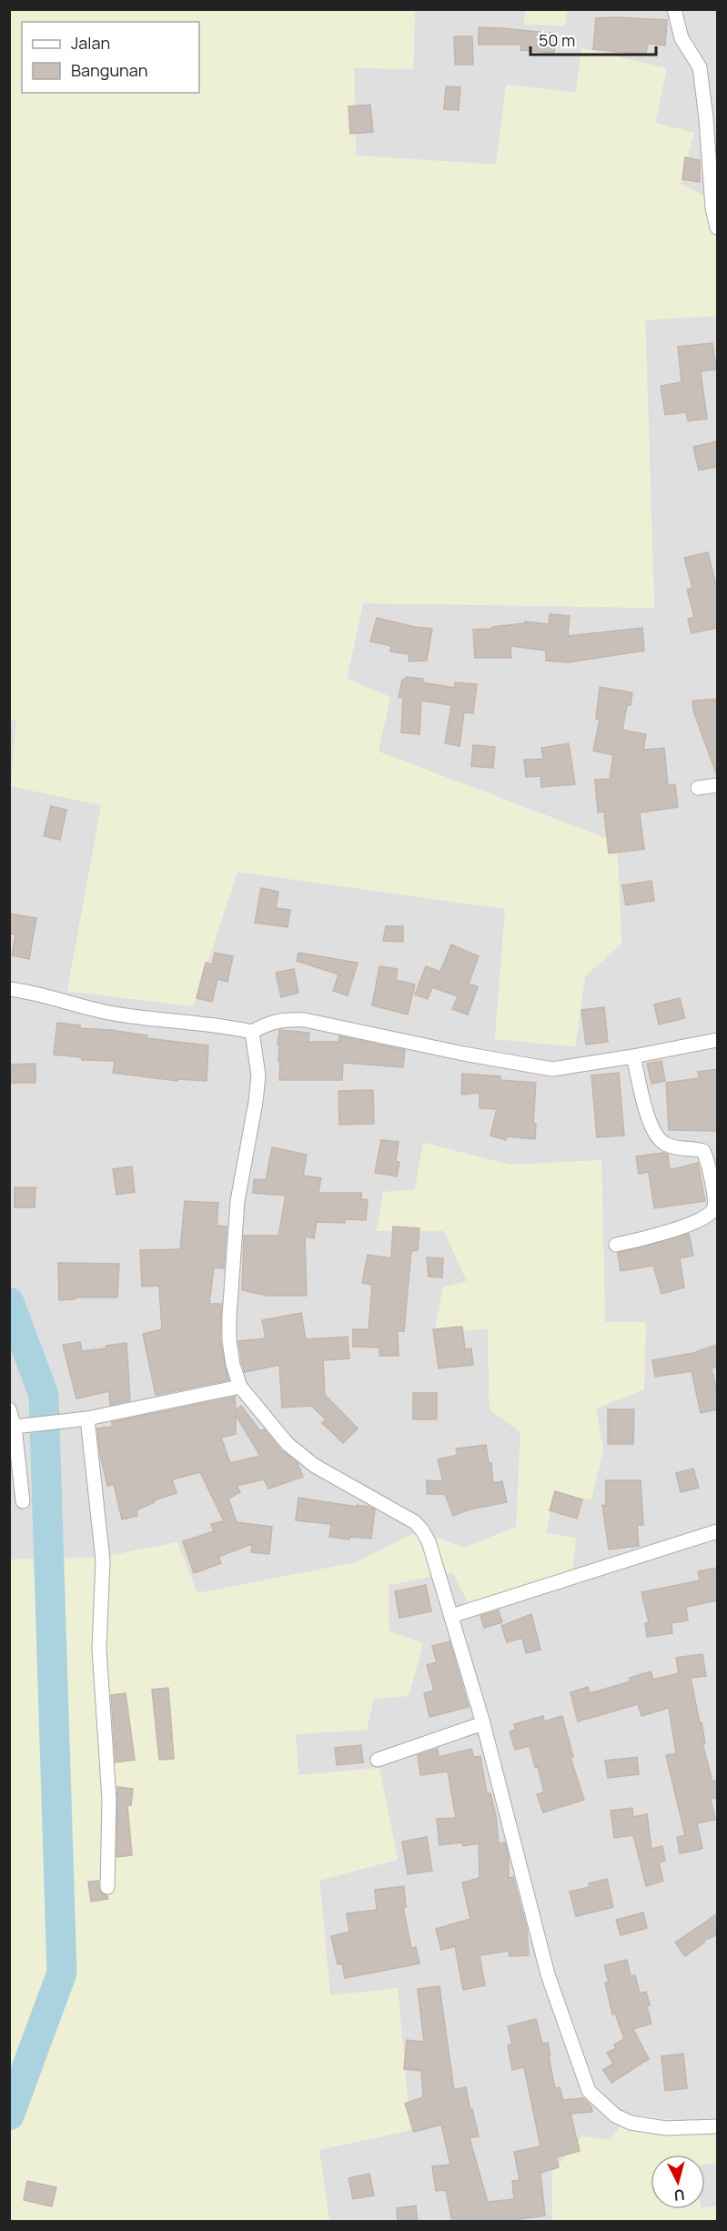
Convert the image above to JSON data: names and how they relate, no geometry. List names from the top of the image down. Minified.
{"legend":["Jalan","Bangunan"],"scale_bar":"50 m","north":"bottom"}
